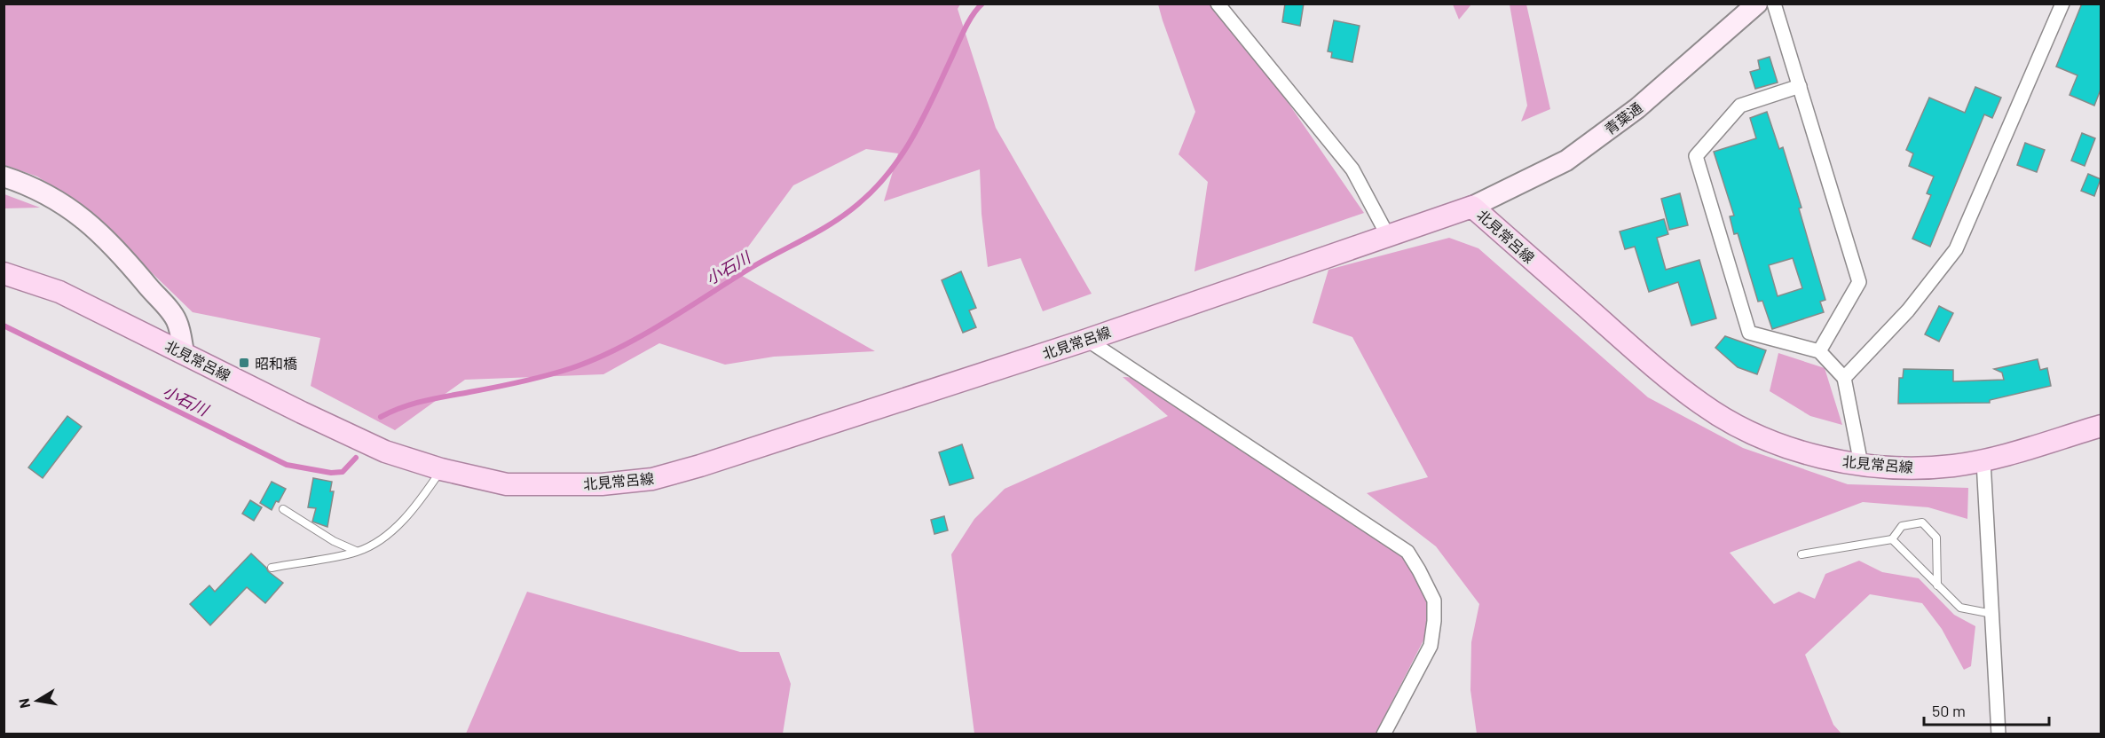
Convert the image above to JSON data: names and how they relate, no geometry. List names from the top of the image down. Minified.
{"streets":{"main road":["北見常呂線"],"street":["青葉通"]},"crossings":[["青葉通","北見常呂線"]],"water":["小石川"],"places":{"transit":["昭和橋"]},"scale_bar":"50 m","north":"left"}
